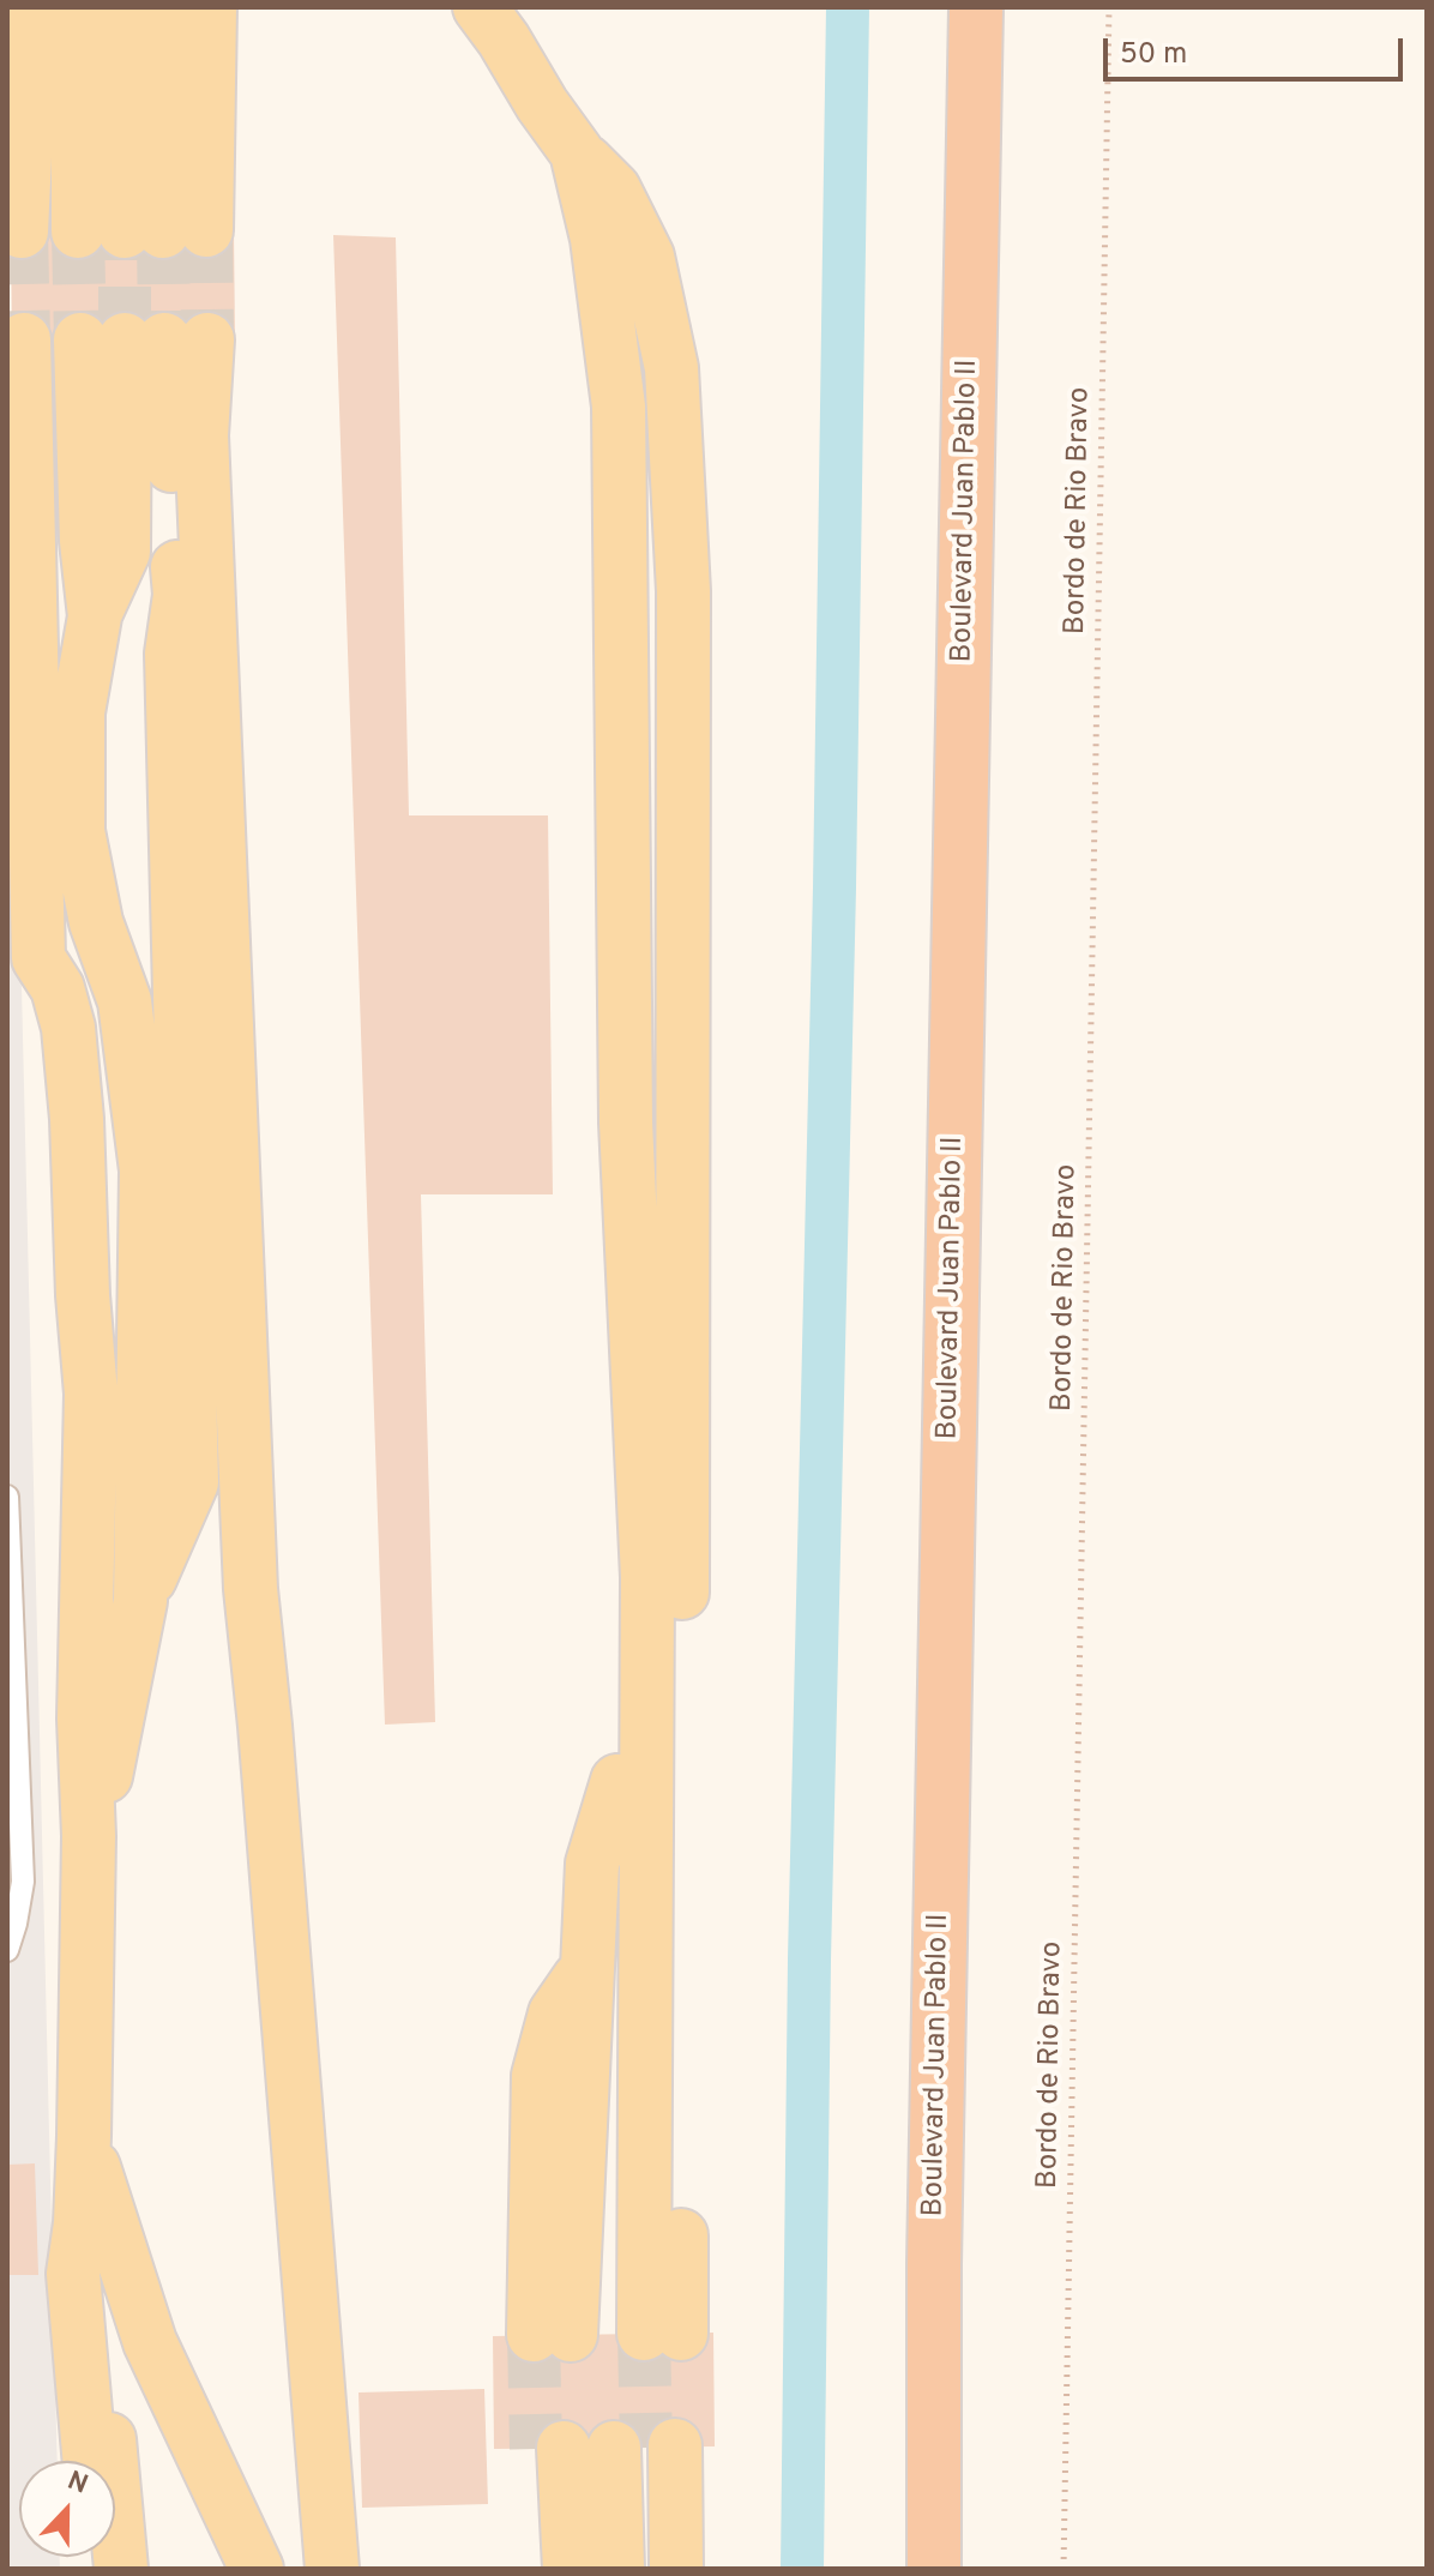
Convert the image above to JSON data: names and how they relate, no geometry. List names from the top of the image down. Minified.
{"streets":{"highway":["Boulevard Juan Pablo II"],"path":["Bordo de Rio Bravo"]},"scale_bar":"50 m","north":"top"}
